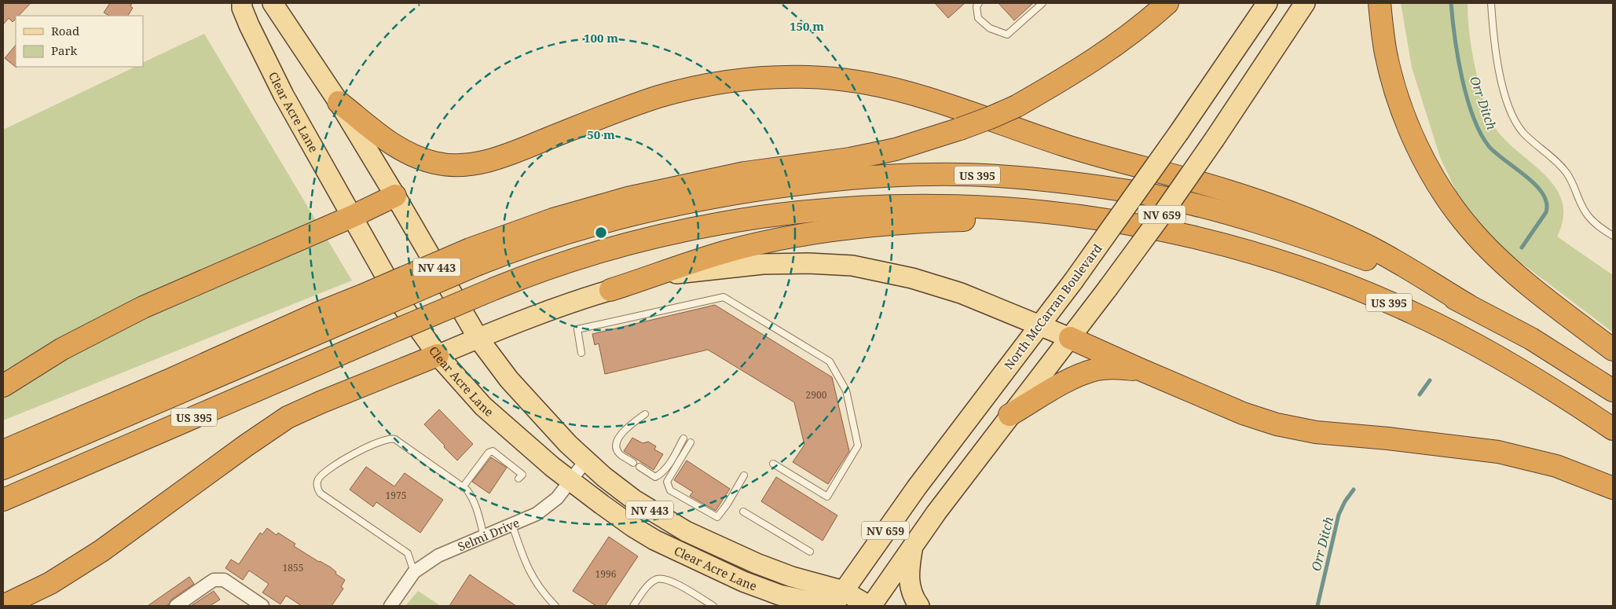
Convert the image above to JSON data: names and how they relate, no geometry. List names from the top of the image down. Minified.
{"streets":{"highway":["US 395"],"main road":["Clear Acre Lane","NV 659","NV 443","North McCarran Boulevard"],"street":["Selmi Drive"]},"crossings":[["Clear Acre Lane","NV 659"],["Clear Acre Lane","North McCarran Boulevard"],["Clear Acre Lane","Selmi Drive"]],"water":["Orr Ditch"],"house_numbers":["2900","1975","1855","1996"],"legend":["Road","Park"],"rings":["150 m","100 m","50 m"]}
